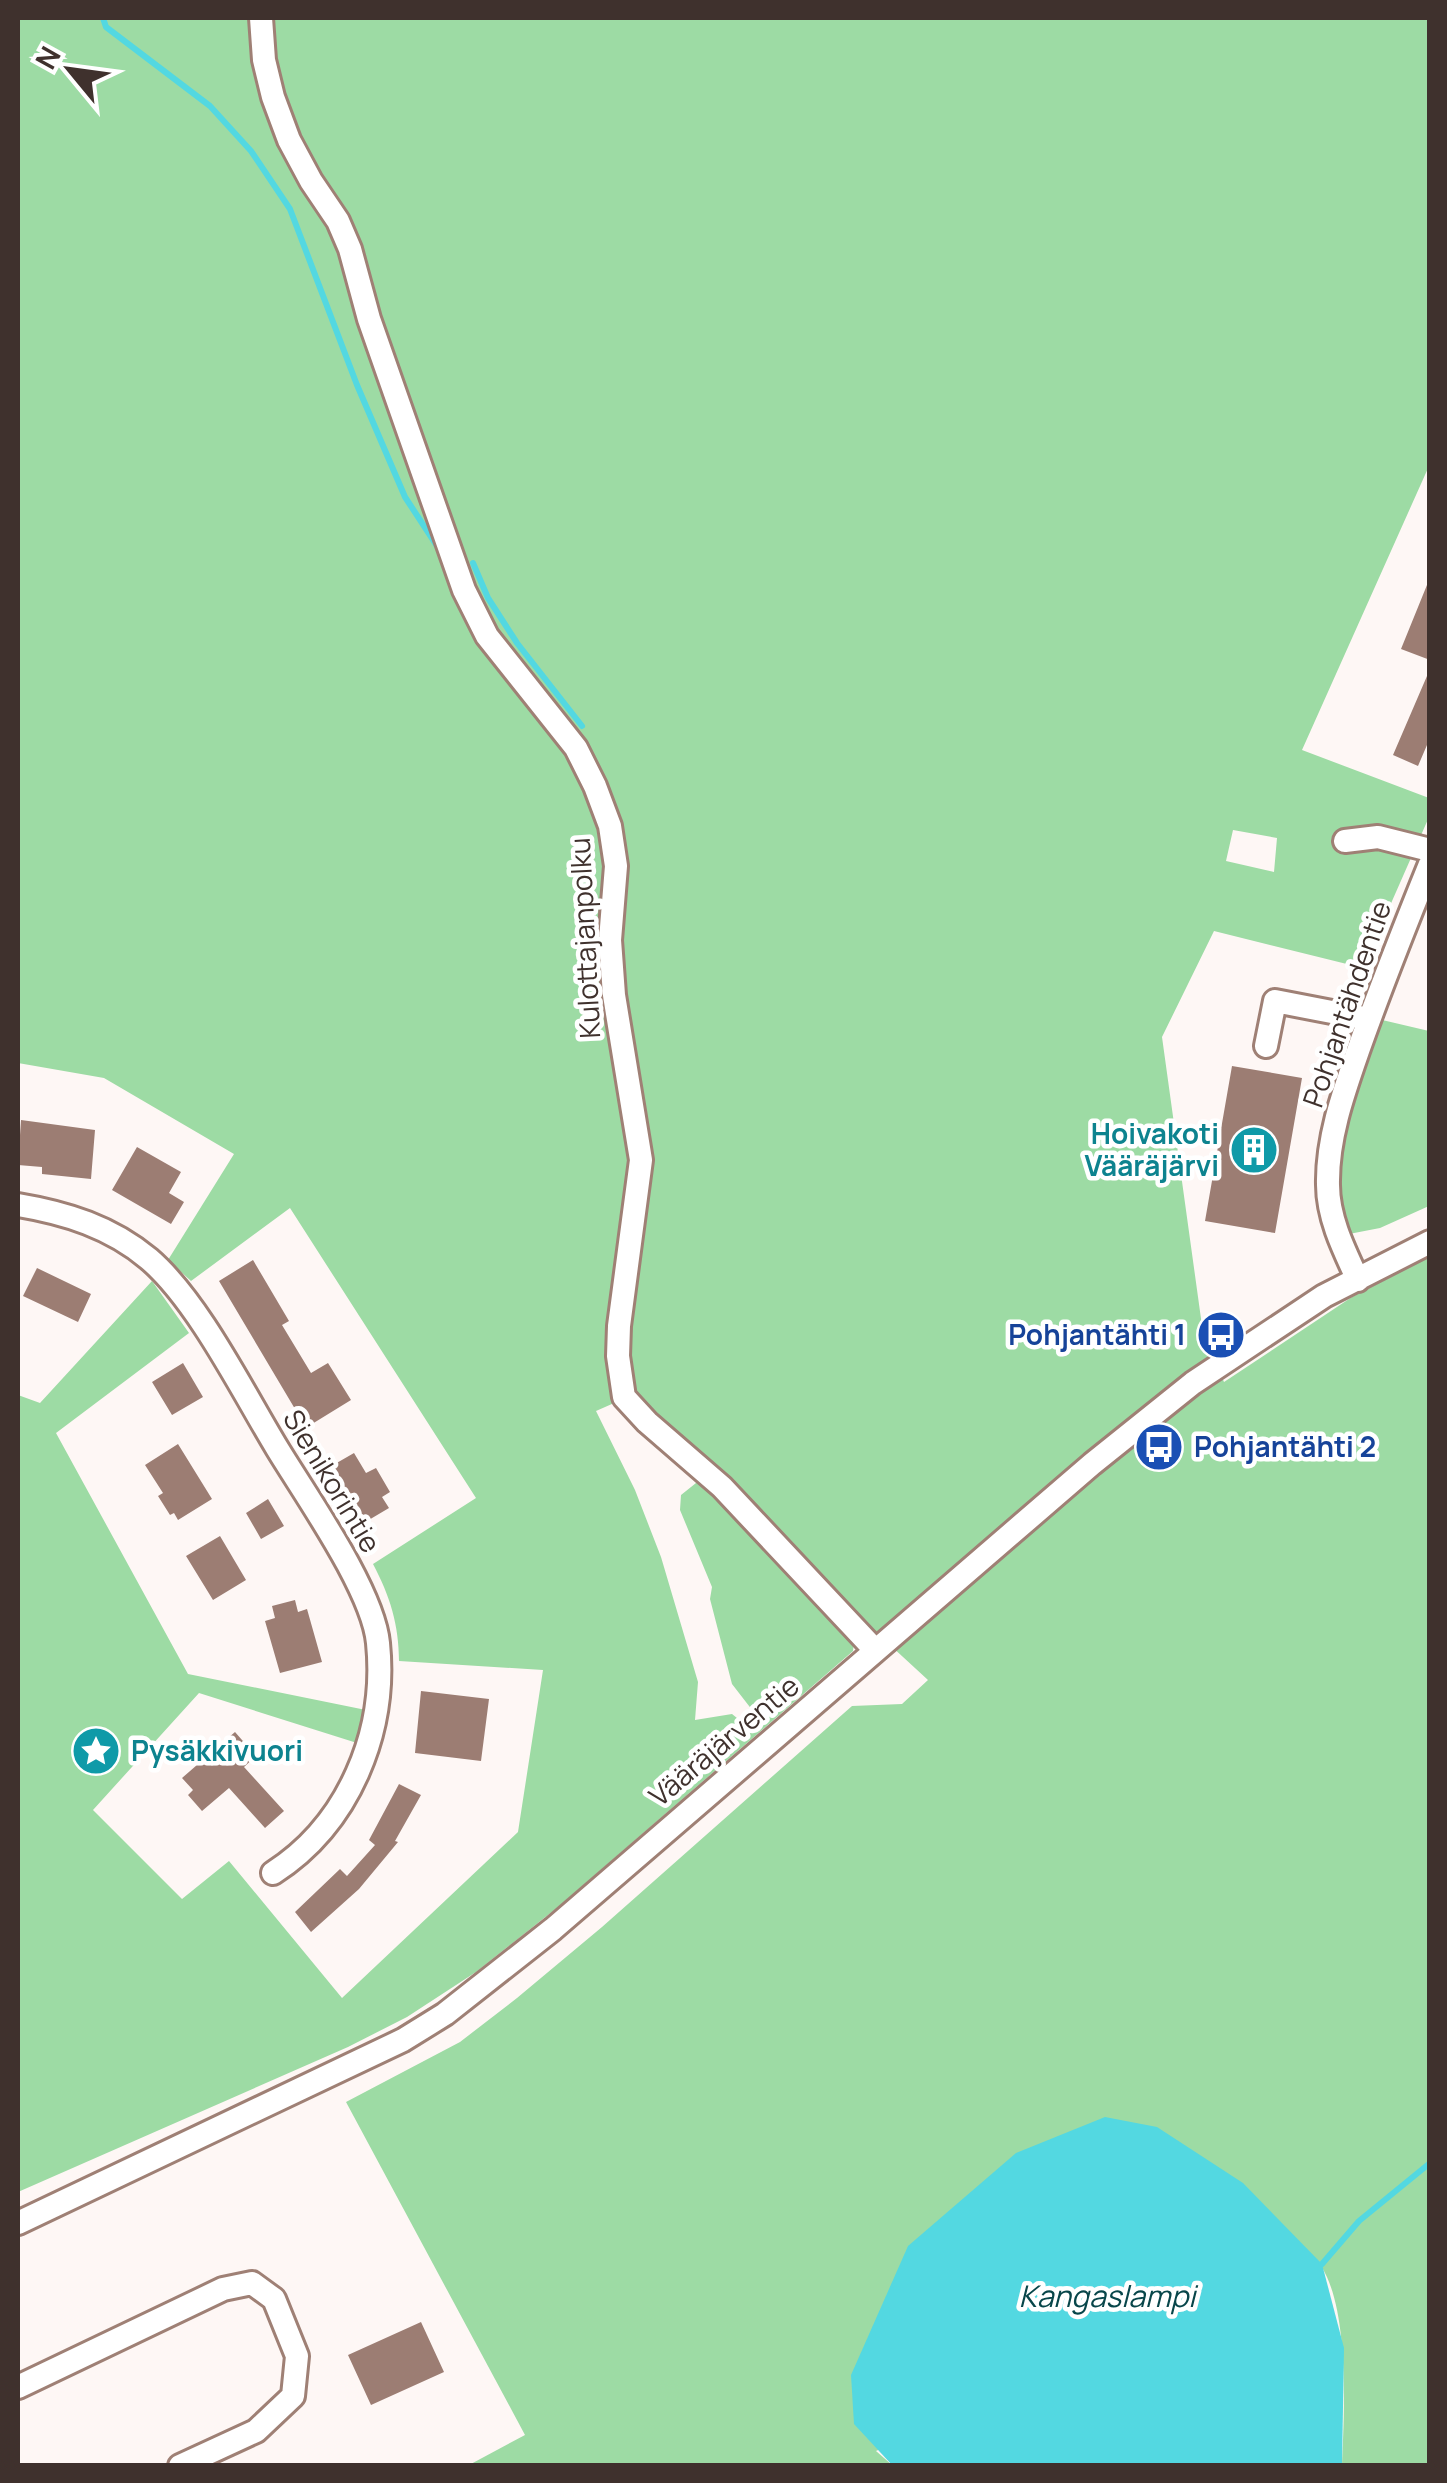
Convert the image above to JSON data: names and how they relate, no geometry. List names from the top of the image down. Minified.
{"streets":{"street":["Kulottajanpolku","Pohjantähdentie","Sienikorintie","Vääräjärventie"]},"crossings":[["Kulottajanpolku","Vääräjärventie"],["Pohjantähdentie","Vääräjärventie"]],"water":["Kangaslampi"],"places":{"building":["Hoivakoti Vääräjärvi"],"bus stop":["Pohjantähti 1","Pohjantähti 2"],"place":["Pysäkkivuori"]},"north":"top left"}
